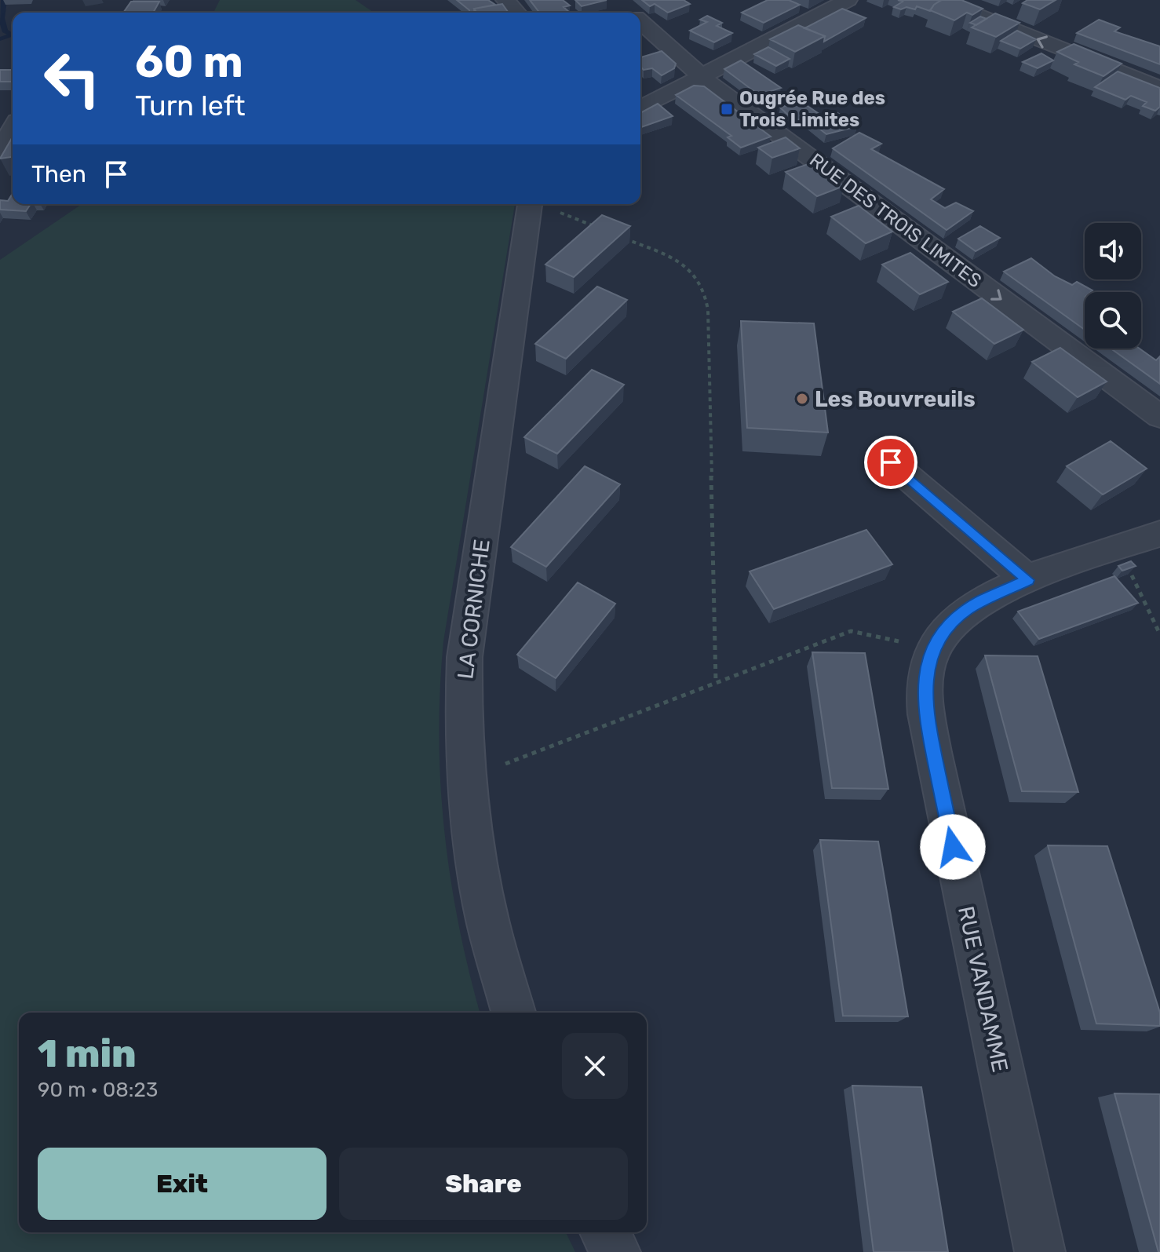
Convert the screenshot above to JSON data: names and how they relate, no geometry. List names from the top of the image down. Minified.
{"streets":{"street":["RUE DES TROIS LIMITES","LA CORNICHE","RUE VANDAMME"]},"places":{"transit":["Ougrée Rue des Trois Limites"],"other":["Les Bouvreuils"]},"page":{"turn":["60 m","Turn left"],"then":"Then","heading":["1 min","90 m · 08:23"],"buttons":["Exit","Share"]}}
